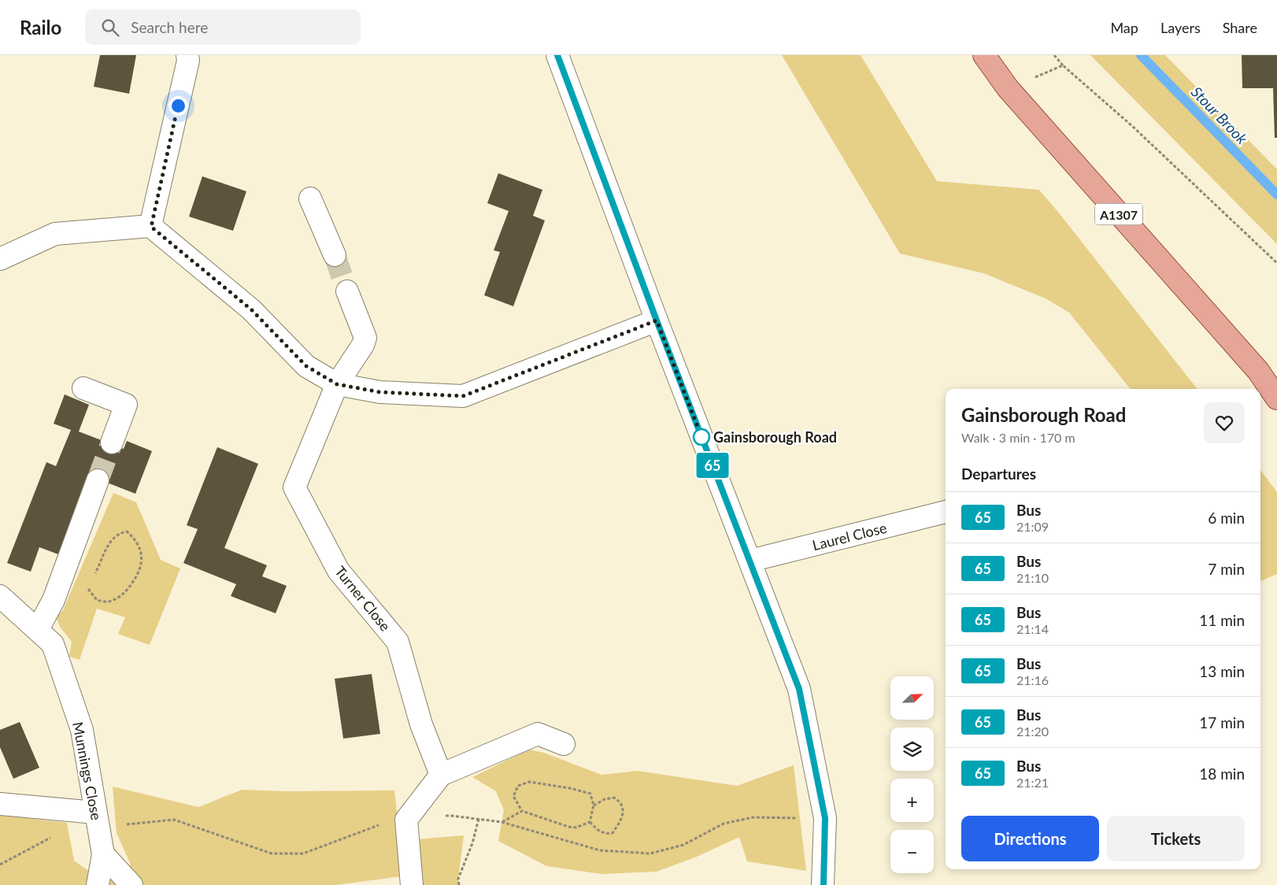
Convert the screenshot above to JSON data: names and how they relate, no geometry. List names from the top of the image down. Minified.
{"streets":{"main road":["A1307"],"street":["Laurel Close","Turner Close","Munnings Close"]},"water":["Stour Brook"],"places":["Gainsborough Road"],"lines":["bus line 65"],"north":"top right","page":{"header":"Railo","search":"Search here","nav":["Map","Layers","Share"],"on_map":"65","heading":[["Gainsborough Road","Walk · 3 min · 170 m"],"Departures"],"list":[{"mark":"65","name":"Bus","note":"21:09","value":"6 min"},{"mark":"65","name":"Bus","note":"21:10","value":"7 min"},{"mark":"65","name":"Bus","note":"21:14","value":"11 min"},{"mark":"65","name":"Bus","note":"21:16","value":"13 min"},{"mark":"65","name":"Bus","note":"21:20","value":"17 min"},{"mark":"65","name":"Bus","note":"21:21","value":"18 min"}],"map_buttons":["+","−"],"buttons":["Directions","Tickets"]}}
